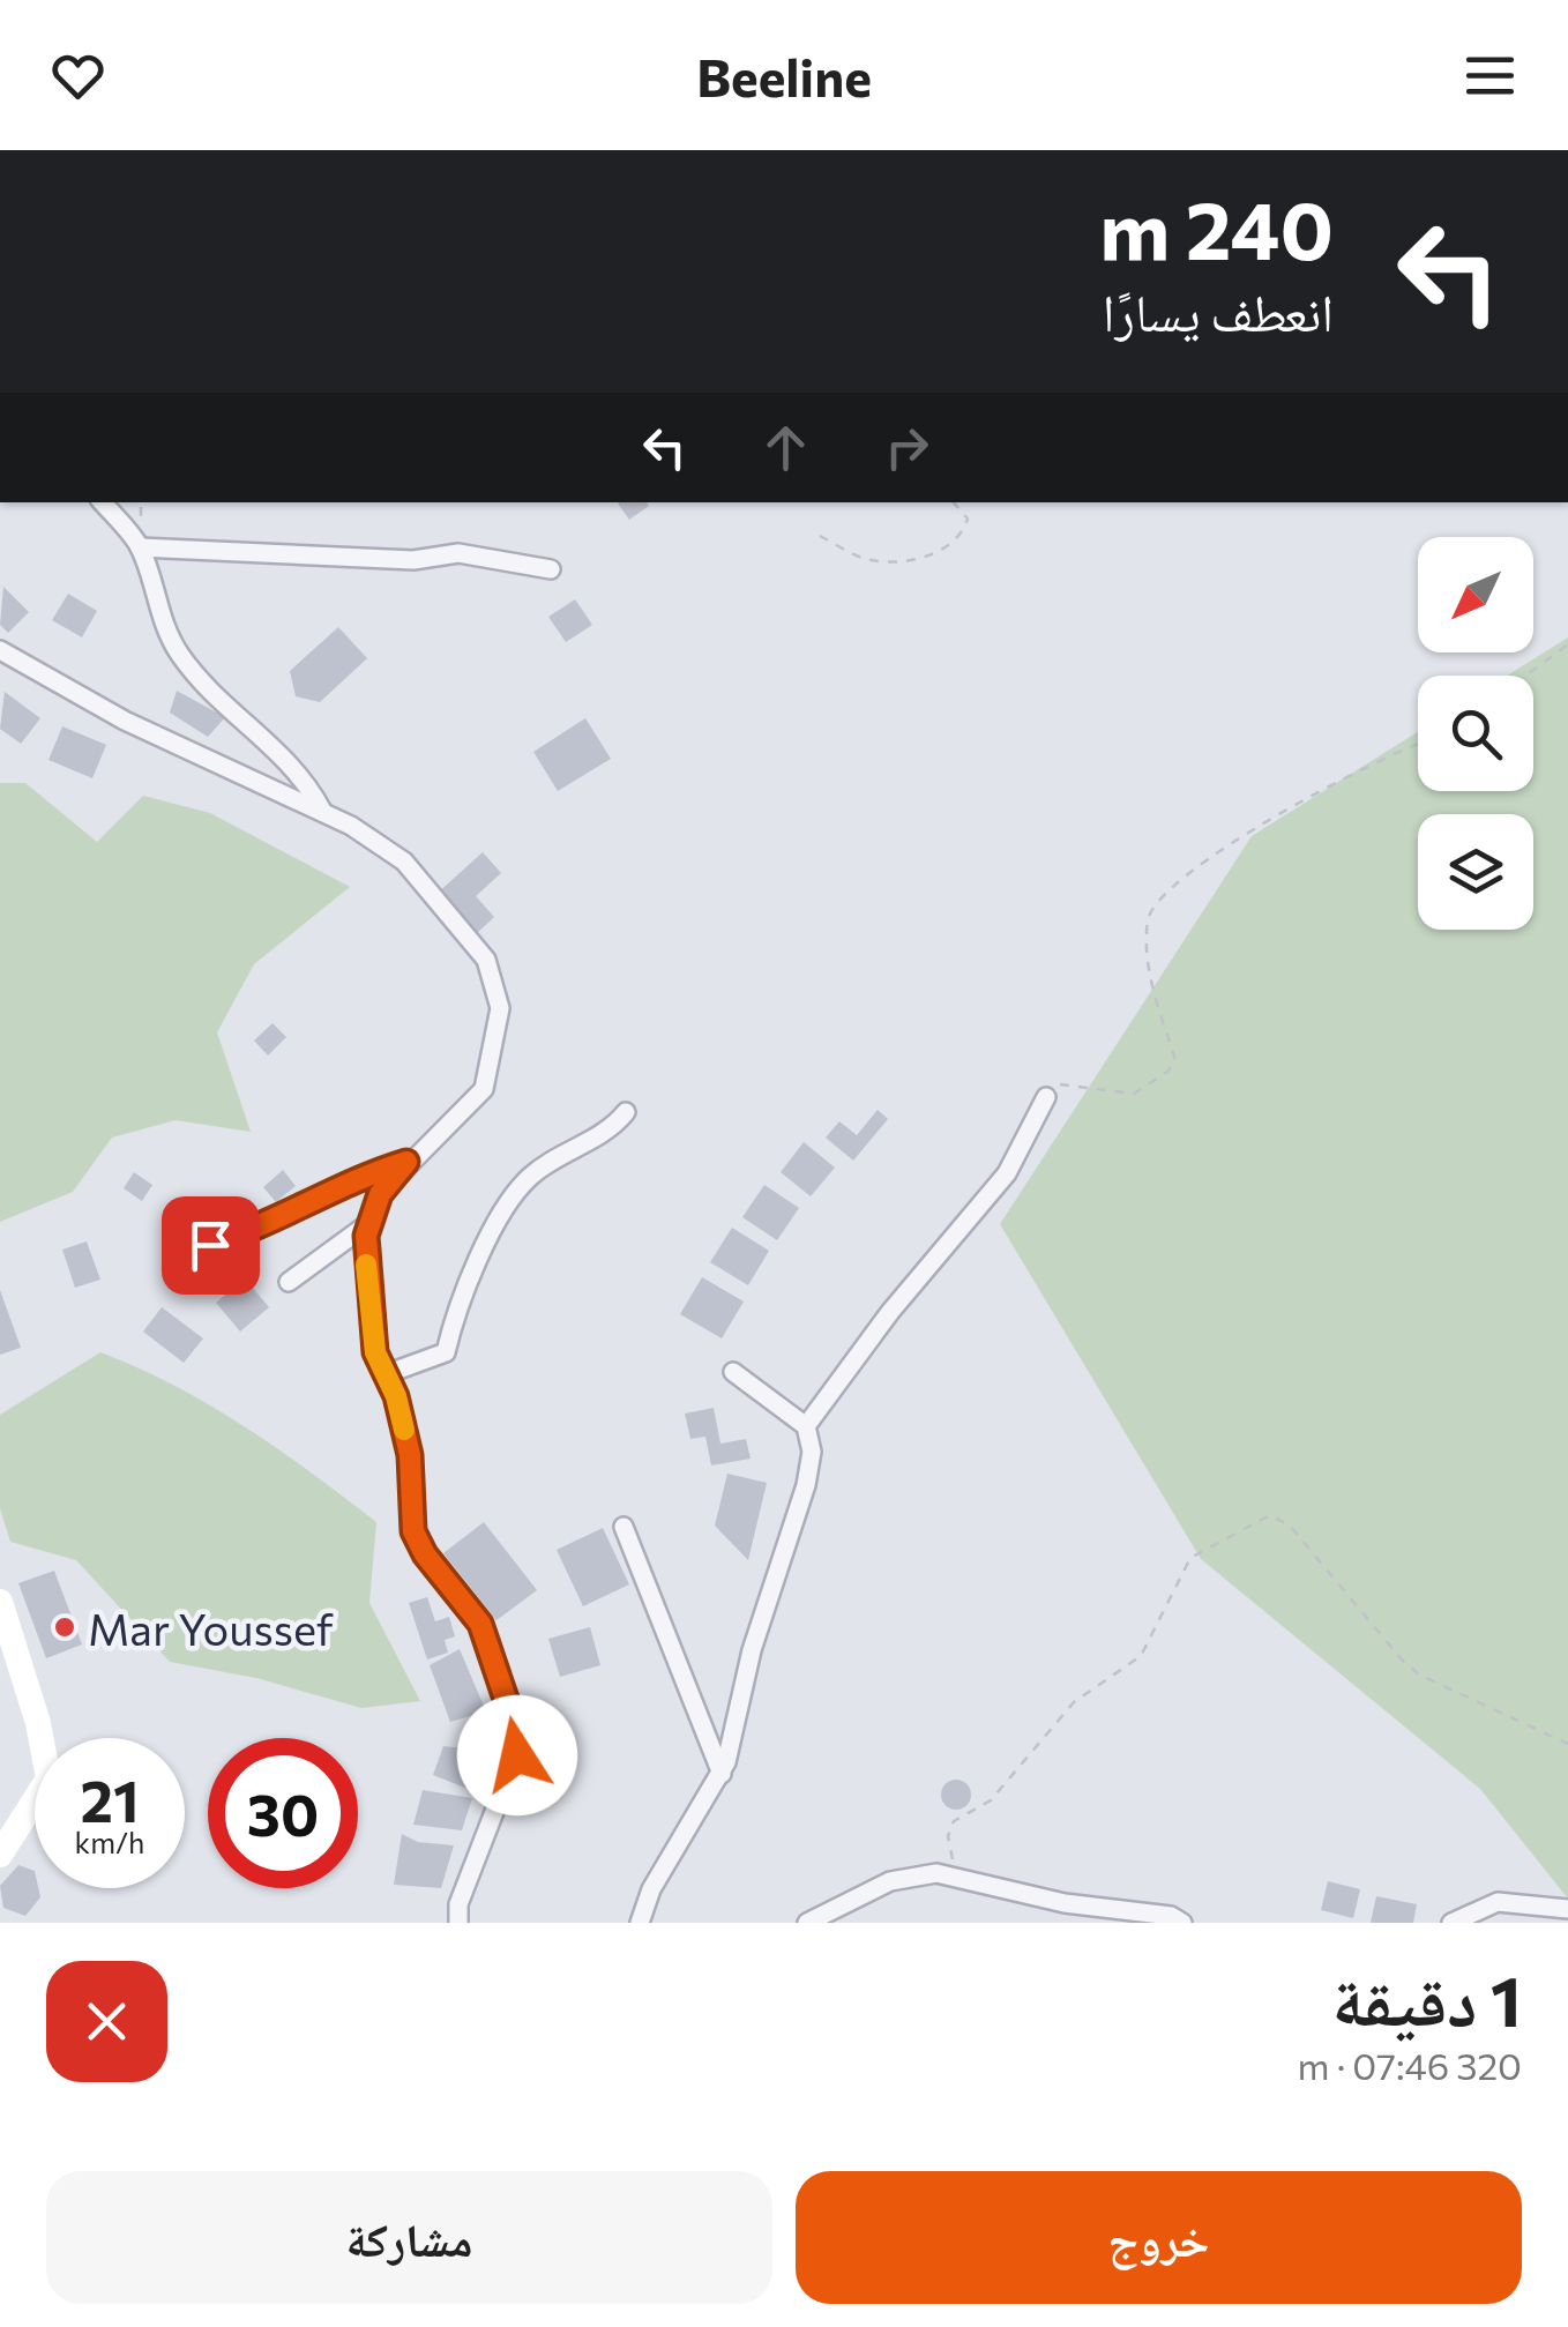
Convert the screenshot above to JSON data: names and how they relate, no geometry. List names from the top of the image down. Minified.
{"places":["Mar Youssef"],"north":"bottom left","page":{"header":"Beeline","turn":["240 m","انعطف يسارًا"],"speed":"21 km/h","limit":"30","heading":["1 دقيقة","320 m · 07:46"],"buttons":["خروج","مشاركة"]}}
